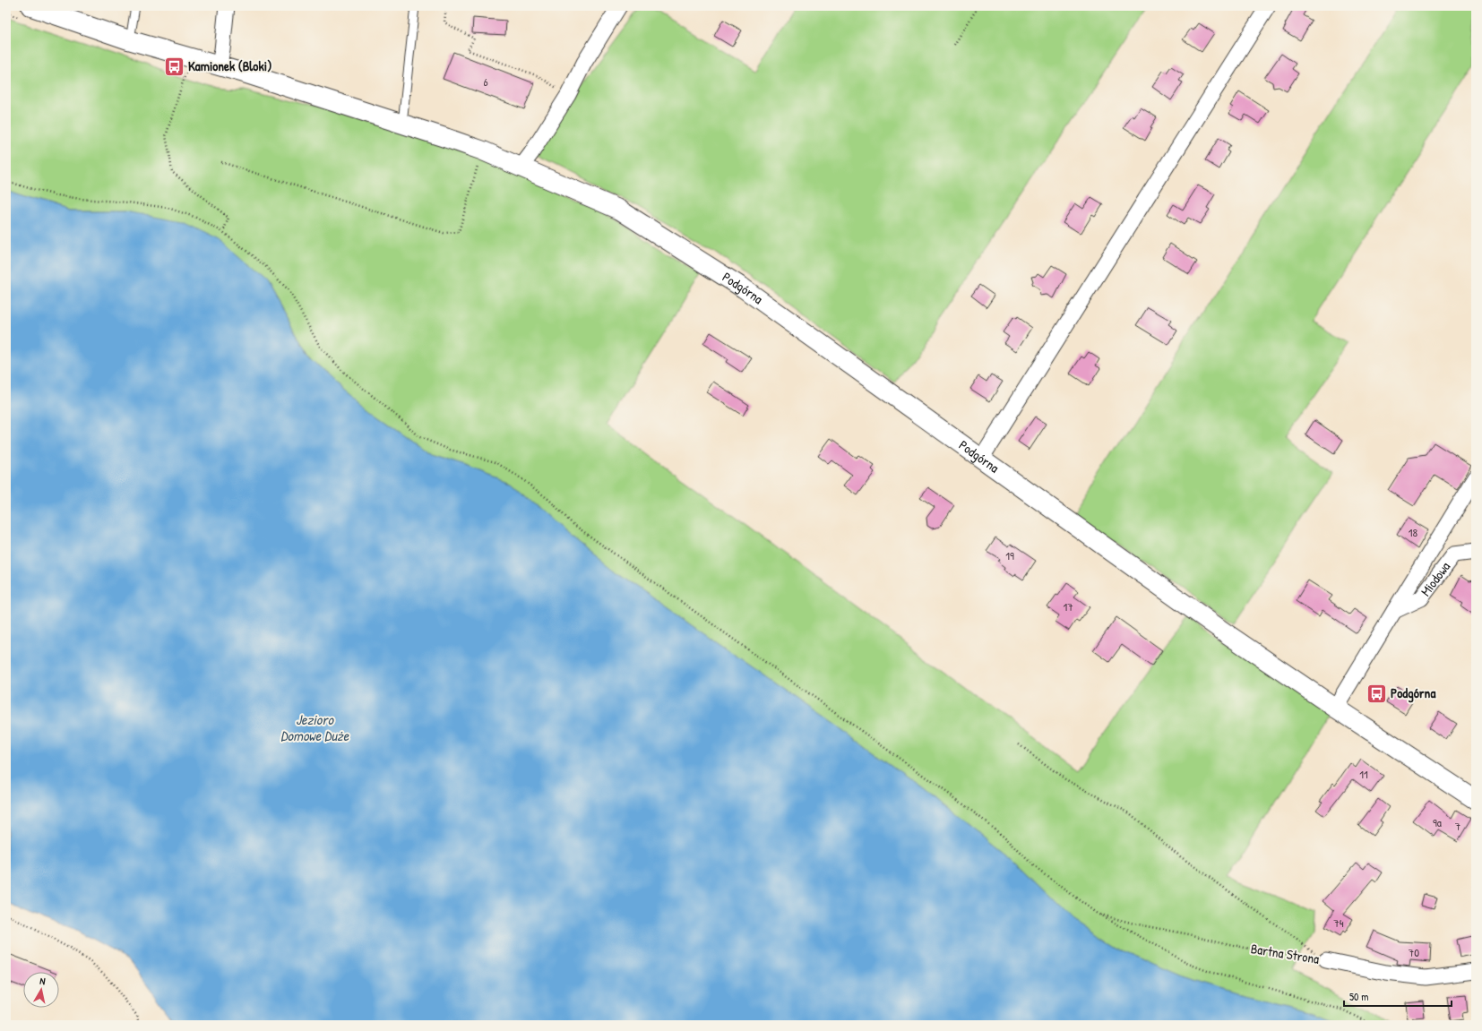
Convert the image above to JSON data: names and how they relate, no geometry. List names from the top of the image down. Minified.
{"streets":{"street":["Podgórna","Miodowa","Bartna Strona"]},"water":["Jezioro Domowe Duże"],"places":{"bus stop":["Kamionek (Bloki)","Podgórna"]},"house_numbers":["6","18","19","17","11","9a","7","74","70"],"scale_bar":"50 m","north":"top"}
